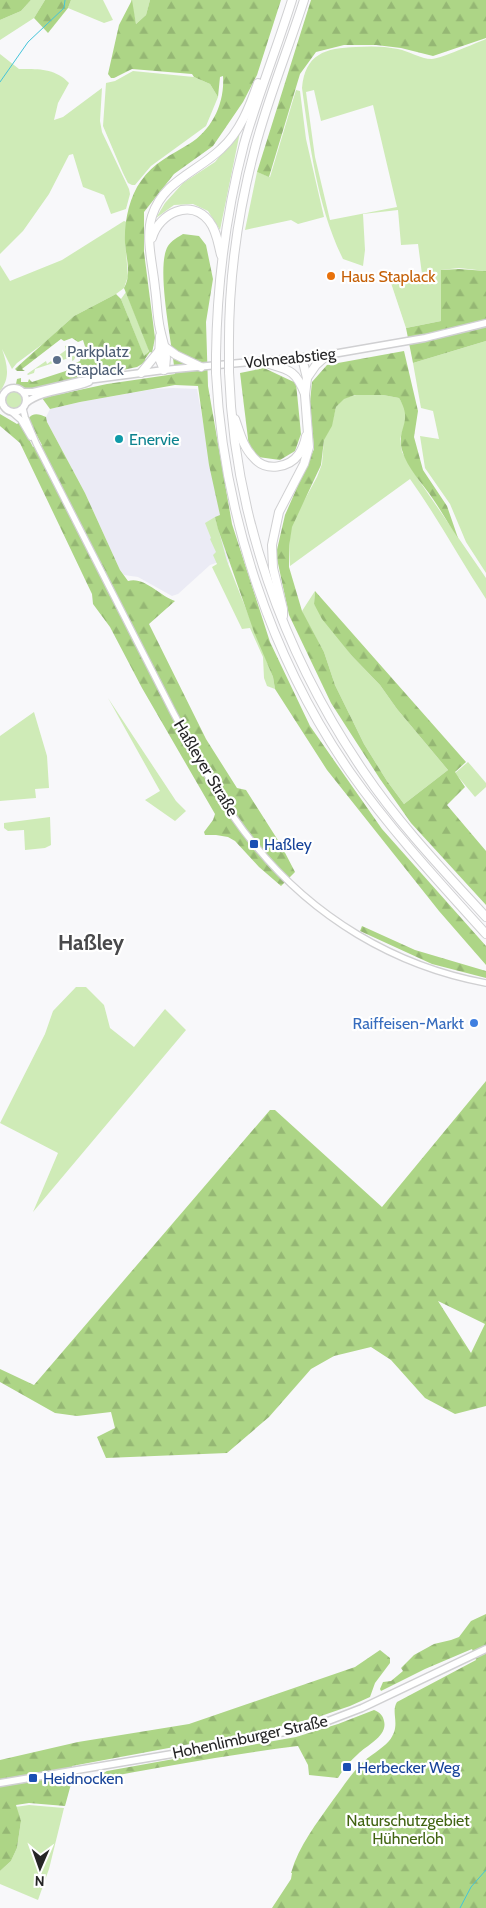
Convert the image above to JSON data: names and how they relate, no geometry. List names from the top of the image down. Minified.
{"streets":{"main road":["Volmeabstieg","Haßleyer Straße","Hohenlimburger Straße"]},"crossings":[["Volmeabstieg","Haßleyer Straße"]],"districts":["Haßley"],"parks":["Naturschutzgebiet Hühnerloh"],"places":{"other":["Haus Staplack","Parkplatz Staplack","Enervie","Raiffeisen-Markt"],"transit":["Haßley","Herbecker Weg","Heidnocken"]},"north":"bottom"}
